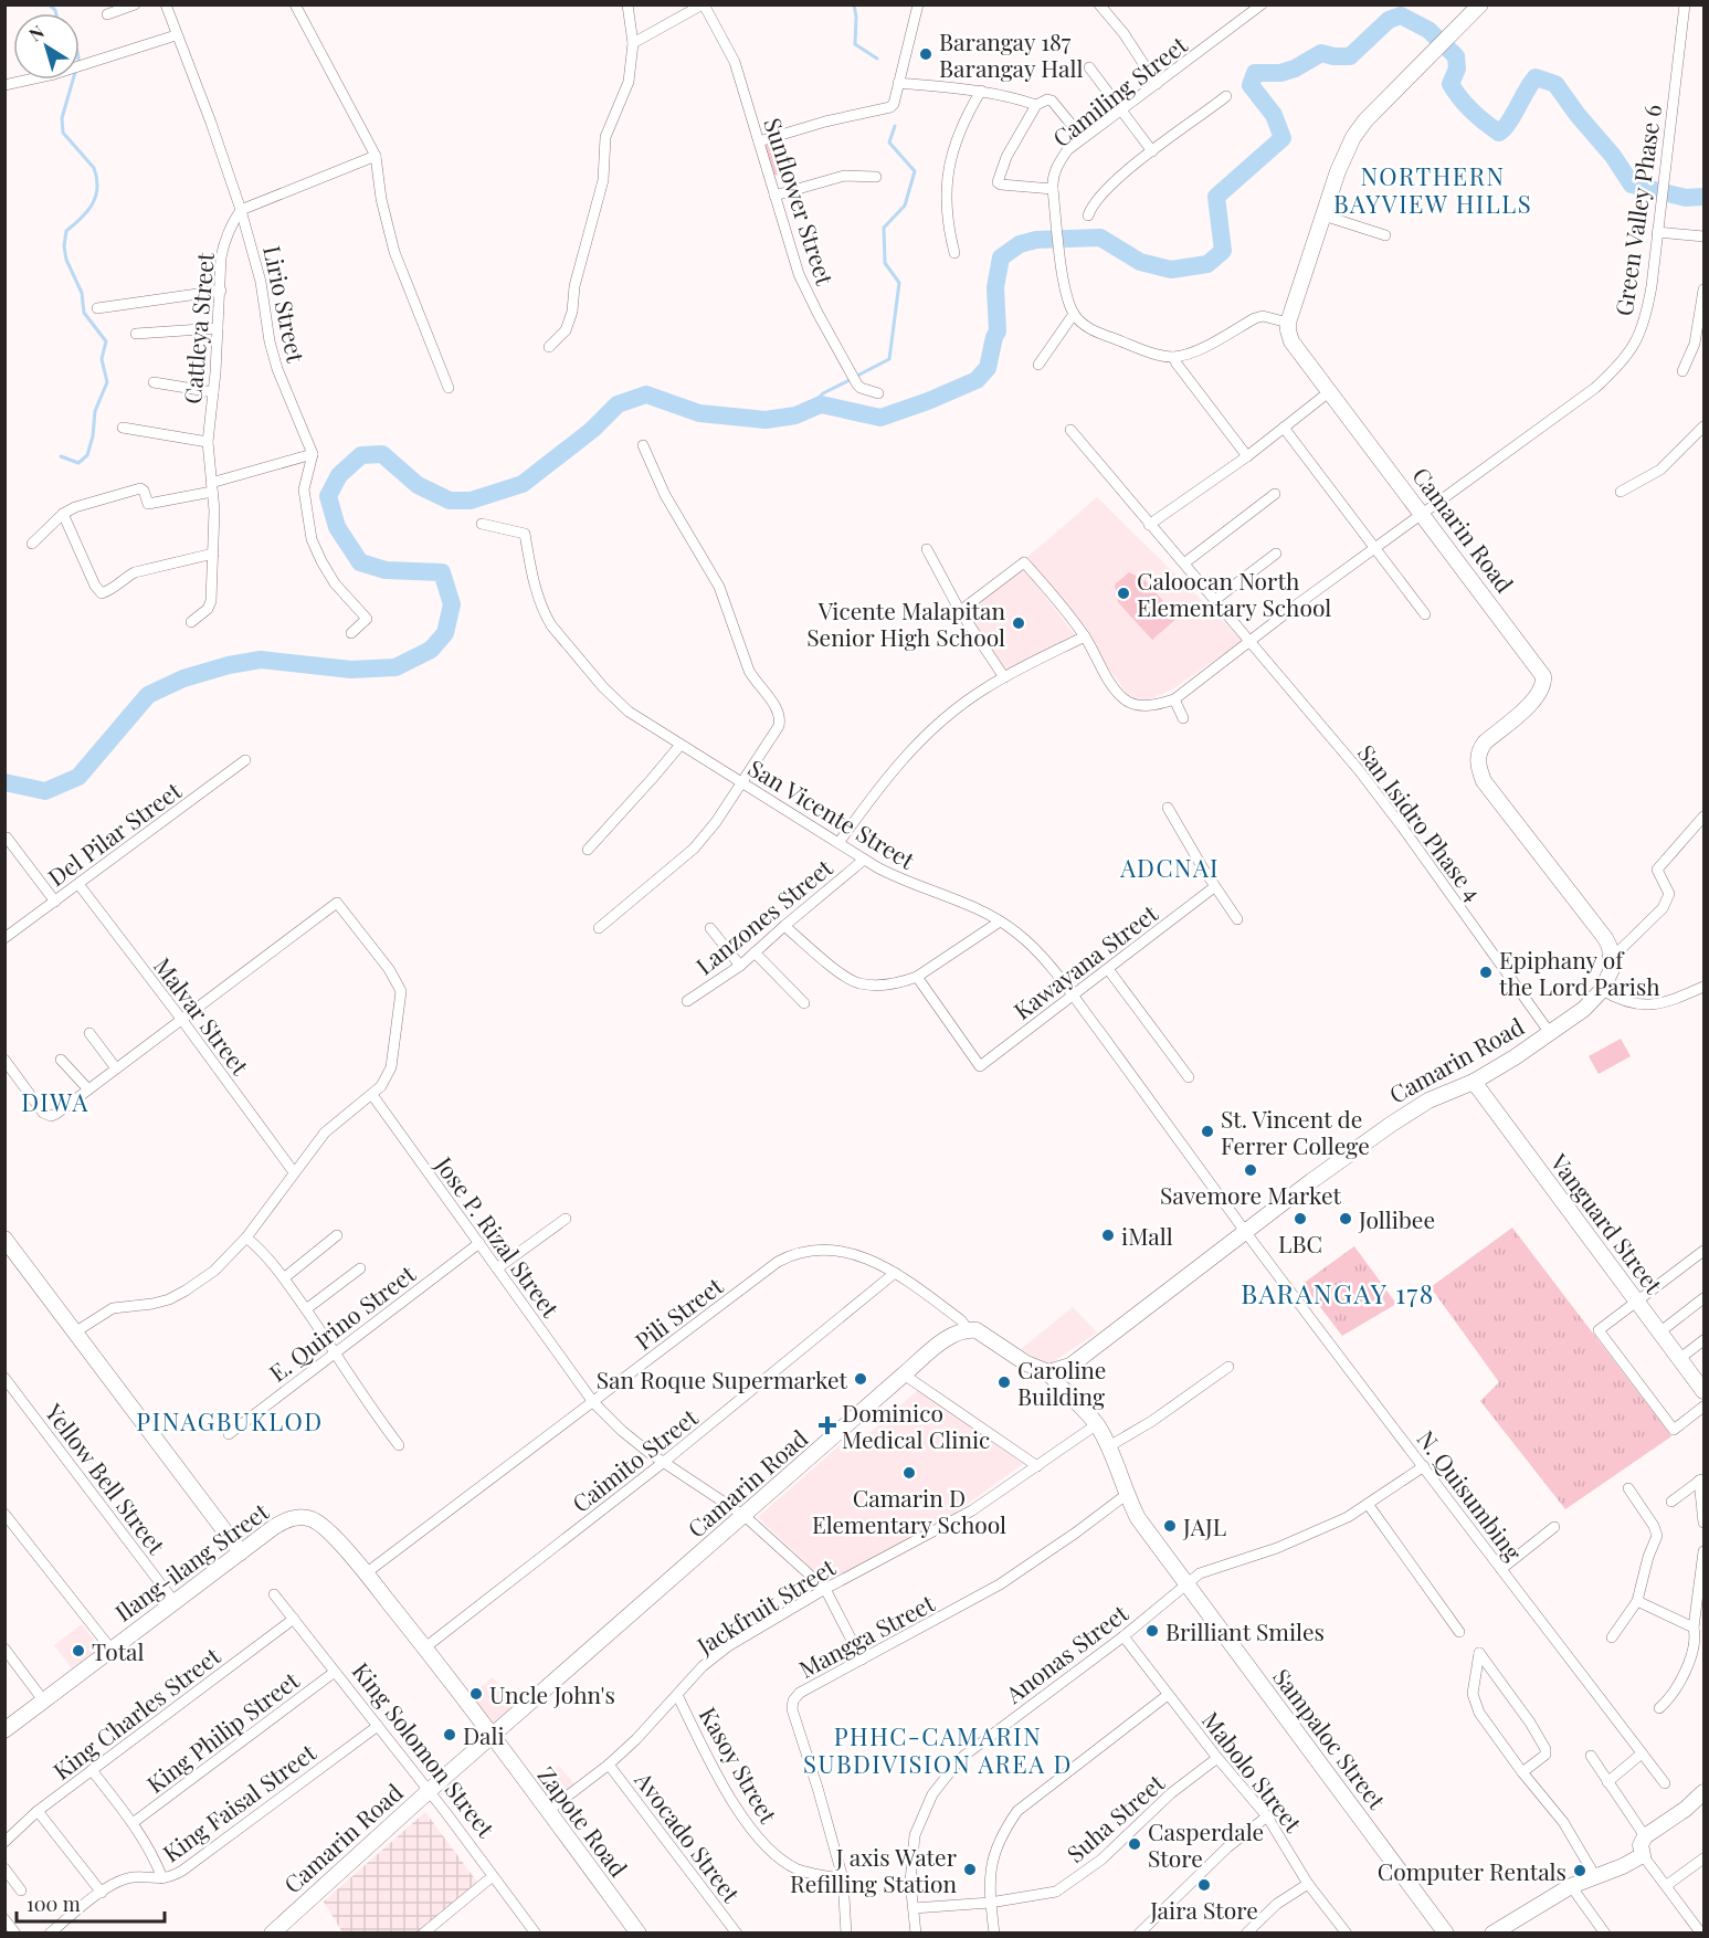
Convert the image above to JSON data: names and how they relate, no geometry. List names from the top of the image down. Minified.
{"streets":{"main road":["Camarin Road","Vanguard Street","Ilang-ilang Street","Sampaloc Street","Zapote Road"],"street":["Camiling Street","Sunflower Street","Green Valley Phase 6","Lirio Street","Cattleya Street","San Vicente Street","San Isidro Phase 4","Del Pilar Street","Lanzones Street","Kawayana Street","Malvar Street","Jose P. Rizal Street","Pili Street","E. Quirino Street","Caimito Street","Yellow Bell Street","N. Quisumbing","Jackfruit Street","Mangga Street","Anonas Street","King Charles Street","King Philip Street","King Solomon Street","Kasoy Street","Mabolo Street","King Faisal Street","Suha Street","Avocado Street"]},"crossings":[["Green Valley Phase 6","Camarin Road"],["Green Valley Phase 6","San Isidro Phase 4"],["Lirio Street","Cattleya Street"],["Camarin Road","San Vicente Street"],["Camarin Road","San Isidro Phase 4"],["Camarin Road","Vanguard Street"],["Camarin Road","Jose P. Rizal Street"],["Camarin Road","Pili Street"],["Camarin Road","N. Quisumbing"],["Camarin Road","Ilang-ilang Street"],["Camarin Road","Sampaloc Street"],["Camarin Road","King Solomon Street"],["Camarin Road","Zapote Road"],["San Vicente Street","Lanzones Street"],["San Vicente Street","Kawayana Street"],["San Vicente Street","N. Quisumbing"],["Del Pilar Street","Malvar Street"],["Jose P. Rizal Street","Pili Street"],["Jose P. Rizal Street","E. Quirino Street"],["Jose P. Rizal Street","Caimito Street"],["Jose P. Rizal Street","Jackfruit Street"],["Pili Street","Caimito Street"],["Pili Street","Ilang-ilang Street"],["Caimito Street","Ilang-ilang Street"],["Yellow Bell Street","Ilang-ilang Street"],["N. Quisumbing","Anonas Street"],["Ilang-ilang Street","Zapote Road"],["Jackfruit Street","Sampaloc Street"],["Jackfruit Street","Kasoy Street"],["Jackfruit Street","Zapote Road"],["Jackfruit Street","Avocado Street"],["Mangga Street","Sampaloc Street"],["Mangga Street","Kasoy Street"],["Anonas Street","Sampaloc Street"],["Anonas Street","Mabolo Street"],["Anonas Street","Suha Street"],["King Charles Street","King Solomon Street"],["King Philip Street","King Solomon Street"],["King Solomon Street","King Faisal Street"],["Mabolo Street","Suha Street"]],"districts":["NORTHERN BAYVIEW HILLS","ADCNAI","DIWA","BARANGAY 178","PINAGBUKLOD","PHHC-CAMARIN SUBDIVISION AREA D"],"places":{"other":["Barangay 187 Barangay Hall","Caloocan North Elementary School","Vicente Malapitan Senior High School","Epiphany of the Lord Parish","St. Vincent de Ferrer College","Savemore Market","LBC","Jollibee","iMall","San Roque Supermarket","Caroline Building","Camarin D Elementary School","JAJL","Brilliant Smiles","Total","Uncle John's","Dali","Casperdale Store","J axis Water Refilling Station","Computer Rentals","Jaira Store"],"health":["Dominico Medical Clinic"]},"scale_bar":"100 m","north":"top left"}
